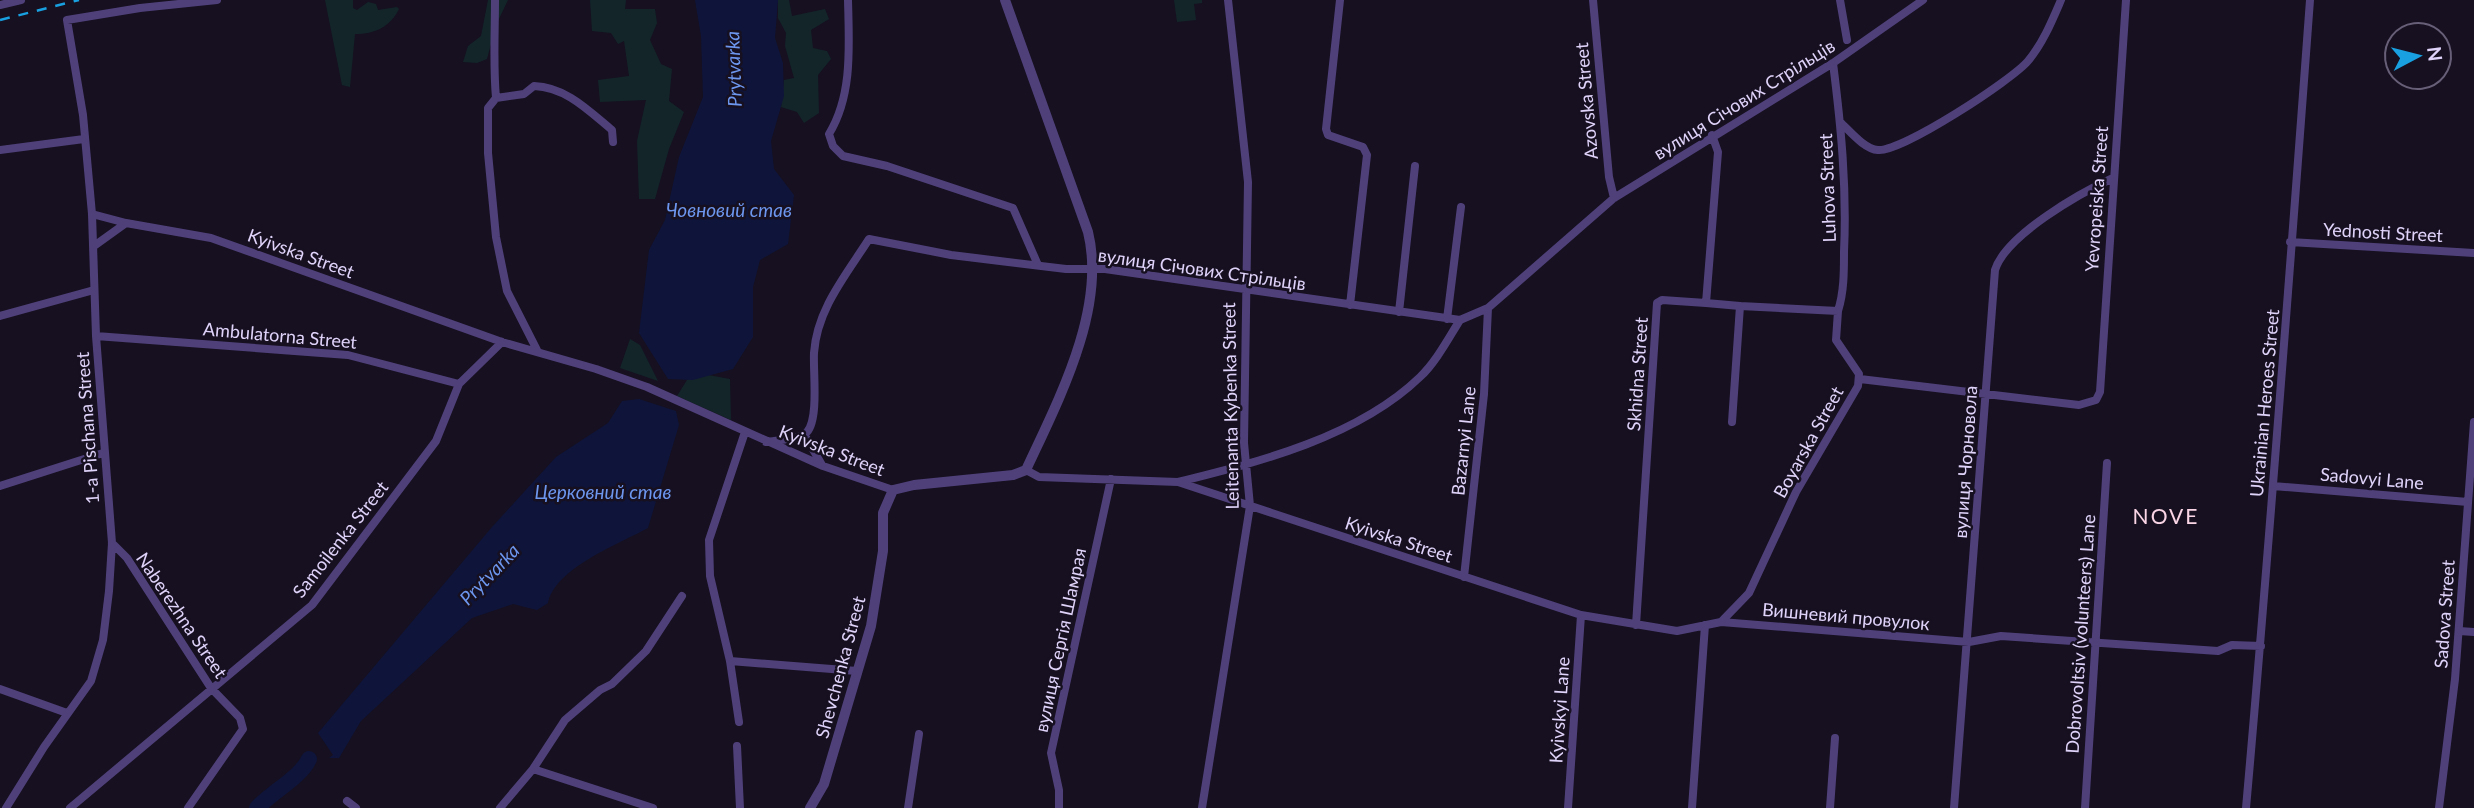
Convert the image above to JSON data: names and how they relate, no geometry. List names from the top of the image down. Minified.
{"streets":{"street":["вулиця Січових Стрільців","Azovska Street","Luhova Street","Yevropeiska Street","Yednosti Street","Kyivska Street","Ambulatorna Street","Skhidna Street","Ukrainian Heroes Street","Leitenanta Kybenka Street","1-a Pischana Street","Bazarnyi Lane","Boyarska Street","вулиця Чорновола","Sadovyi Lane","Samoilenka Street","Sadova Street","Naberezhna Street","Вишневий провулок","Dobrovoltsiv (volunteers) Lane","вулиця Сергія Шамрая","Shevchenka Street","Kyivskyi Lane"]},"crossings":[["вулиця Січових Стрільців","Azovska Street"],["вулиця Січових Стрільців","Luhova Street"],["вулиця Січових Стрільців","Leitenanta Kybenka Street"],["вулиця Січових Стрільців","Bazarnyi Lane"],["Luhova Street","Boyarska Street"],["Yevropeiska Street","вулиця Чорновола"],["Yednosti Street","Ukrainian Heroes Street"],["Kyivska Street","Skhidna Street"],["Kyivska Street","Leitenanta Kybenka Street"],["Kyivska Street","1-a Pischana Street"],["Kyivska Street","Bazarnyi Lane"],["Kyivska Street","Samoilenka Street"],["Kyivska Street","Вишневий провулок"],["Kyivska Street","вулиця Сергія Шамрая"],["Kyivska Street","Shevchenka Street"],["Kyivska Street","Kyivskyi Lane"],["Ambulatorna Street","1-a Pischana Street"],["Ambulatorna Street","Samoilenka Street"],["Skhidna Street","Вишневий провулок"],["Ukrainian Heroes Street","Sadovyi Lane"],["Ukrainian Heroes Street","Вишневий провулок"],["1-a Pischana Street","Naberezhna Street"],["Boyarska Street","Вишневий провулок"],["вулиця Чорновола","Вишневий провулок"],["Sadovyi Lane","Sadova Street"],["Samoilenka Street","Naberezhna Street"],["Вишневий провулок","Dobrovoltsiv (volunteers) Lane"]],"districts":["NOVE"],"water":["Prytvarka","Човновий став","Церковний став"],"north":"right"}
